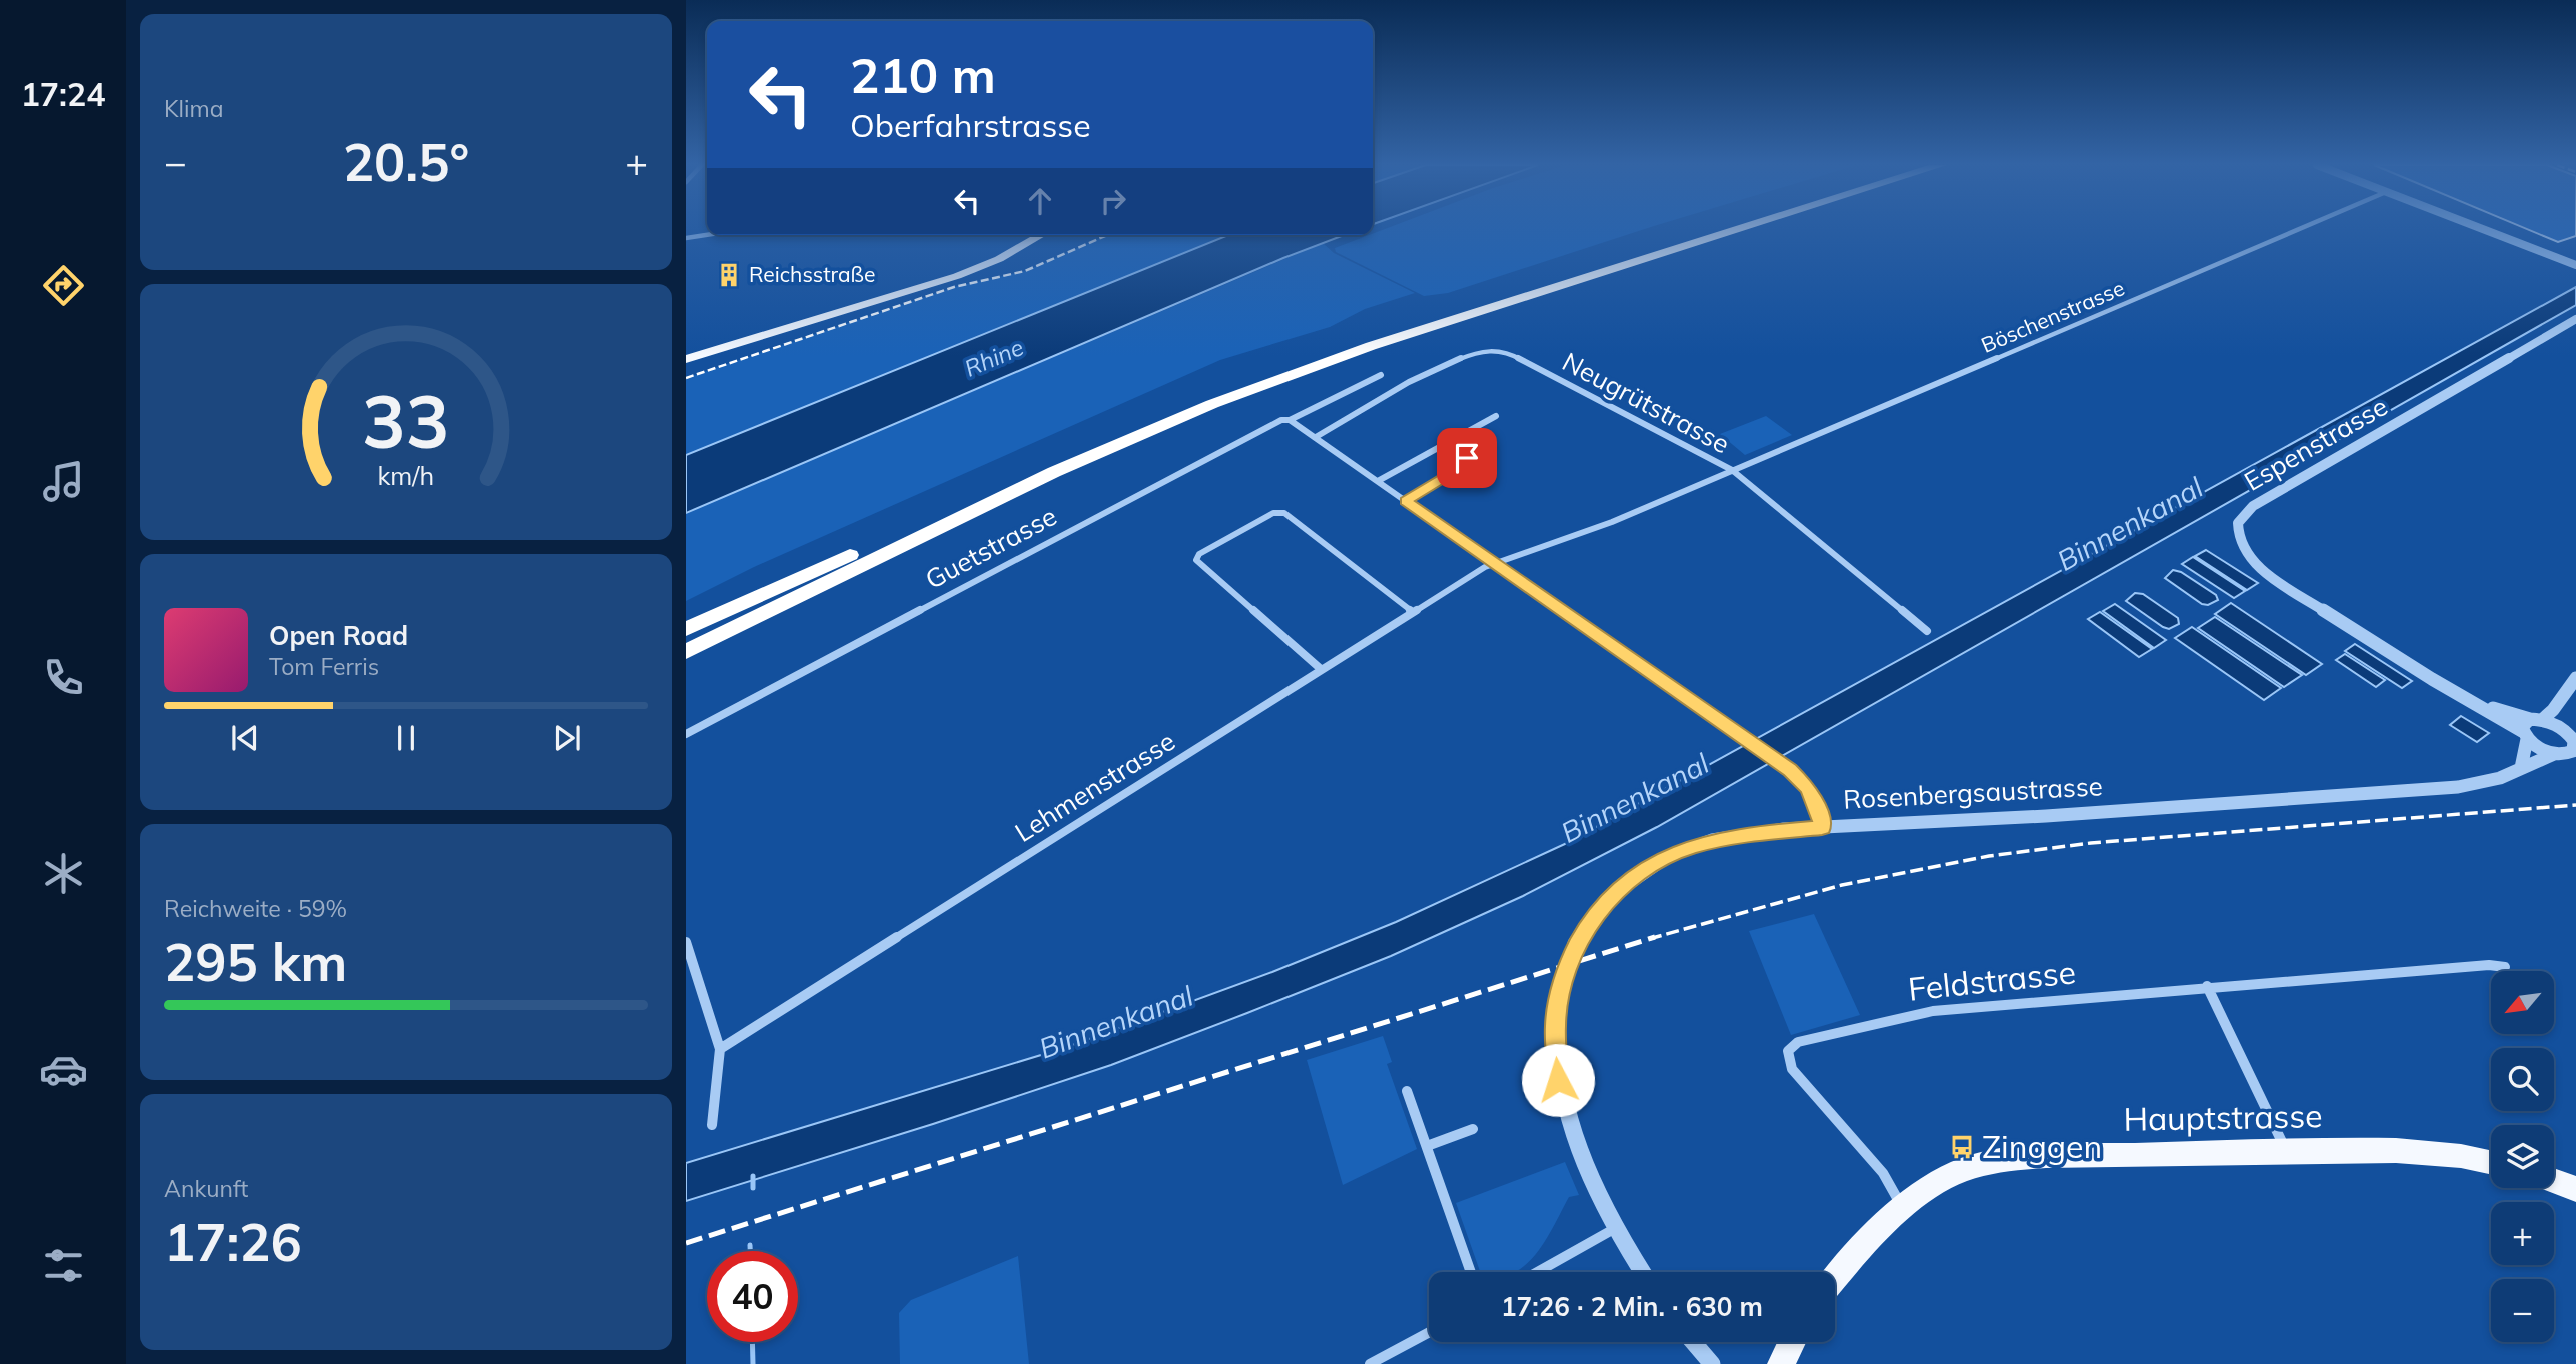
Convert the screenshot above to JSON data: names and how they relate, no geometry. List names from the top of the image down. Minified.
{"streets":{"main road":["Hauptstrasse"],"street":["Böschenstrasse","Neugrütstrasse","Espenstrasse","Guetstrasse","Lehmenstrasse","Rosenbergsaustrasse","Feldstrasse"]},"crossings":[["Böschenstrasse","Neugrütstrasse"],["Böschenstrasse","Lehmenstrasse"],["Espenstrasse","Rosenbergsaustrasse"],["Feldstrasse","Hauptstrasse"]],"water":["Rhine","Binnenkanal"],"places":{"building":["Reichsstraße"],"bus stop":["Zinggen"]},"north":"bottom left","page":{"tabs":"17:24","tile":["Klima",["Reichweite · 59%","295 km"],["Ankunft","17:26"]],"turn":["210 m","Oberfahrstrasse"],"heat":["−","20.5°","+"],"song":["Open Road","Tom Ferris"],"map_buttons":["+","−"],"limit":"40","trip":"17:26 · 2 Min. · 630 m","gauge":["33","km/h"]}}
